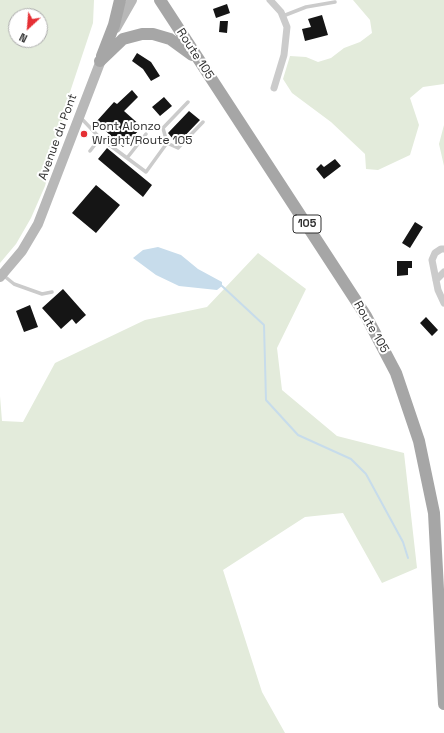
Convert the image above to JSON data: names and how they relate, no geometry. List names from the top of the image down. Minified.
{"streets":{"main road":["Route 105","Avenue du Pont","105"]},"places":["Pont Alonzo Wright/Route 105"],"north":"bottom left"}
